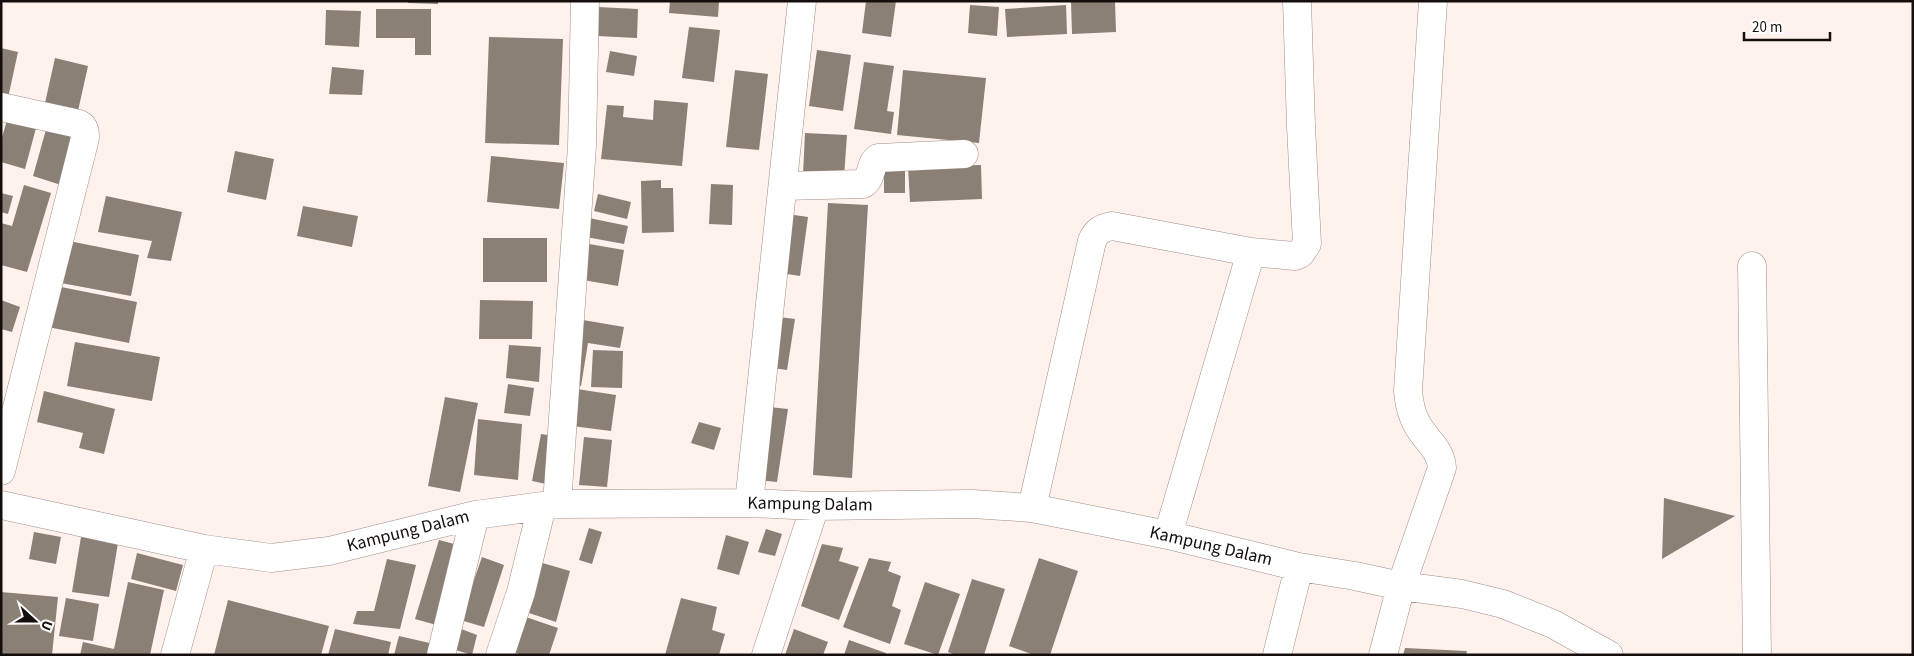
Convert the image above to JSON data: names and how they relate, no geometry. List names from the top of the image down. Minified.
{"streets":{"street":["Kampung Dalam"]},"scale_bar":"20 m","north":"right"}
